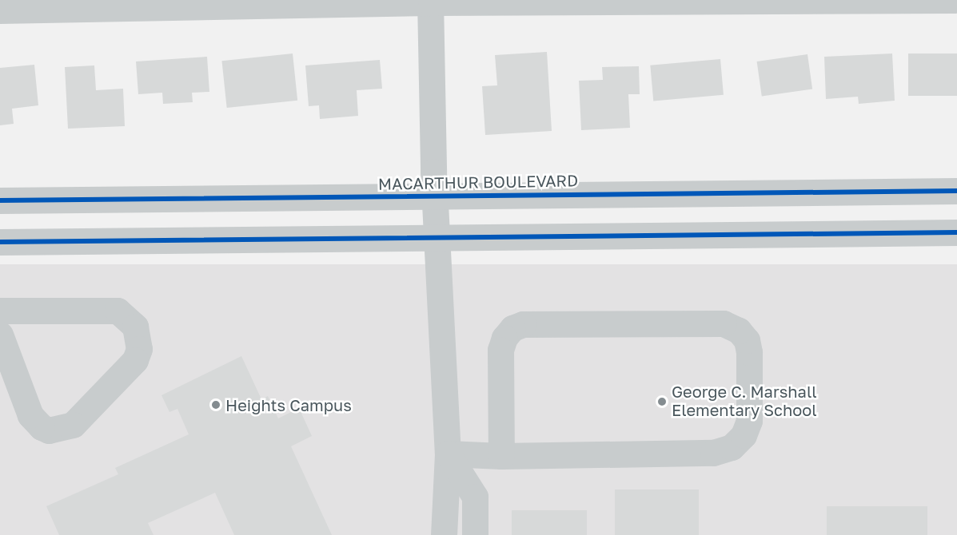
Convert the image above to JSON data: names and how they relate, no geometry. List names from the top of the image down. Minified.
{"streets":{"street":["MACARTHUR BOULEVARD"]},"places":["George C. Marshall Elementary School","Heights Campus"]}
